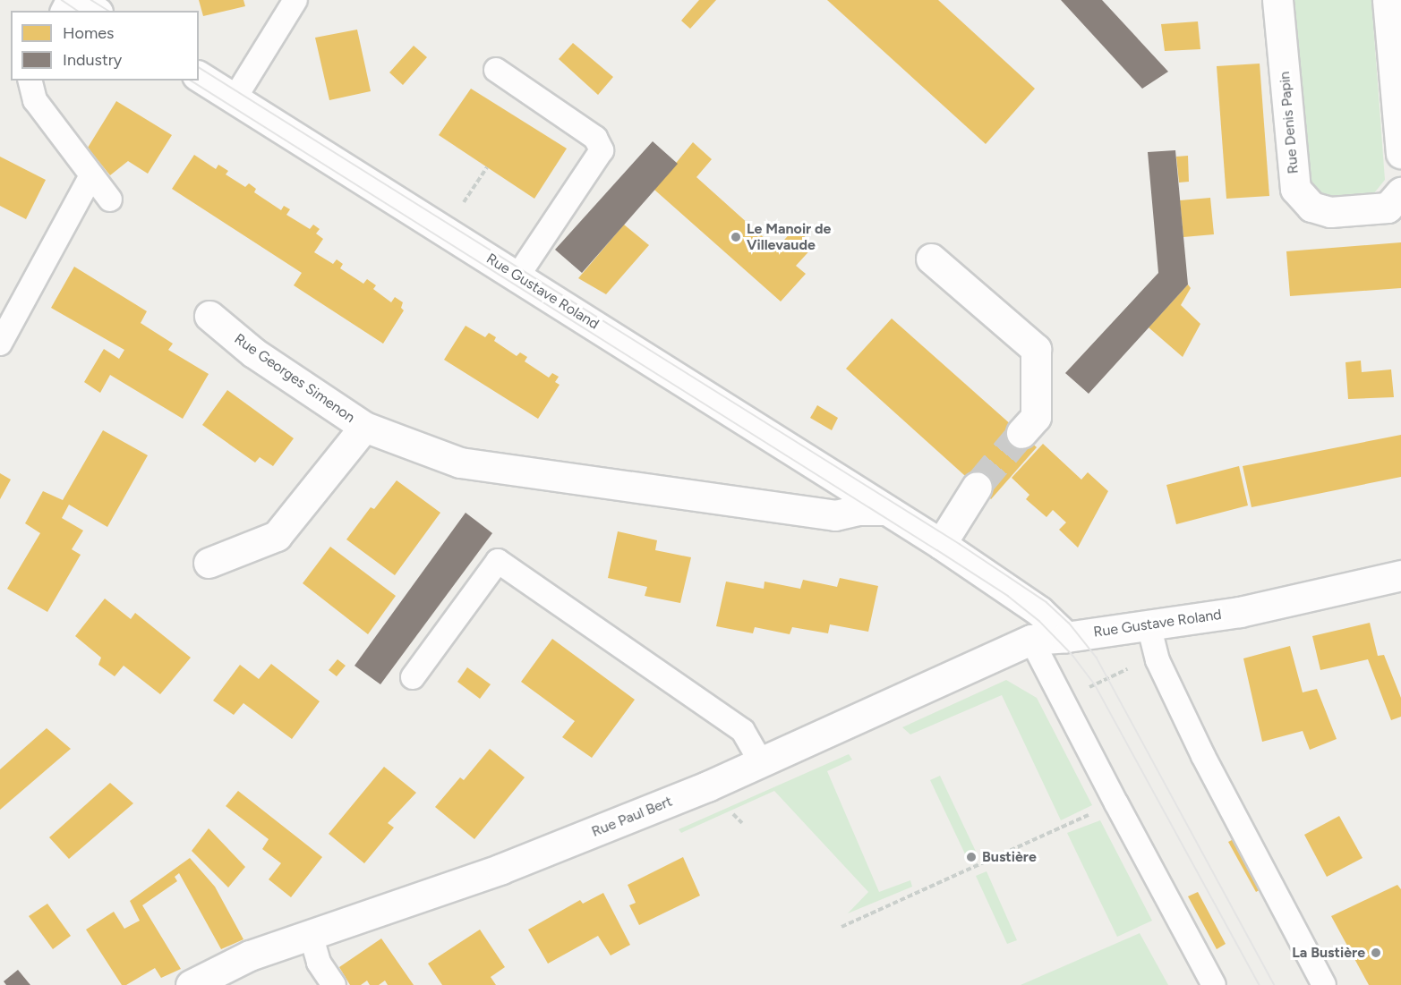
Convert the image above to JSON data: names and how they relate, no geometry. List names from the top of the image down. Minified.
{"streets":{"street":["Rue Denis Papin","Rue Gustave Roland","Rue Georges Simenon","Rue Paul Bert"]},"crossings":[["Rue Gustave Roland","Rue Paul Bert"]],"places":["Le Manoir de Villevaude","Bustière","La Bustière"],"legend":["Homes","Industry"]}
